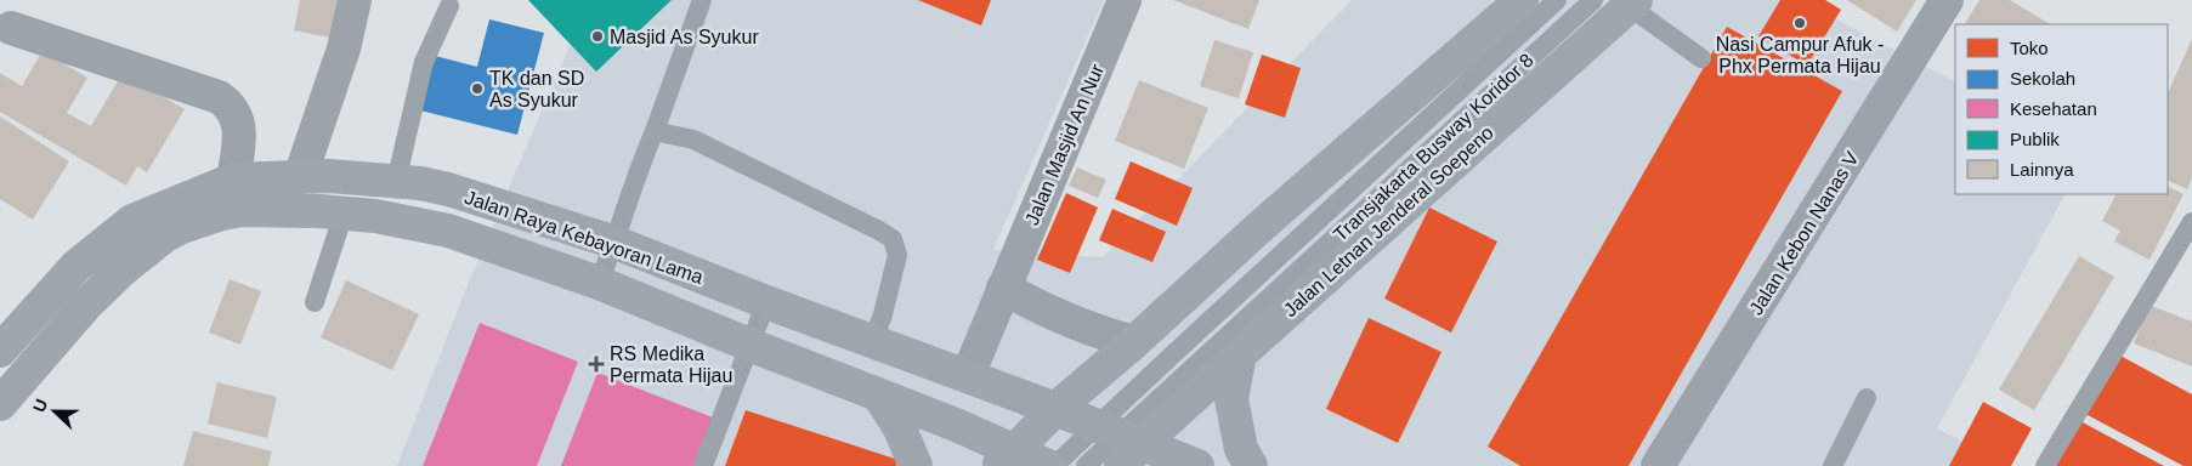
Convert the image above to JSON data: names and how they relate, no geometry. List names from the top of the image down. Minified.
{"streets":{"main road":["Jalan Letnan Jenderal Soepeno","Jalan Raya Kebayoran Lama"],"street":["Jalan Masjid An Nur","Jalan Kebon Nanas V"],"lane":["Transjakarta Busway Koridor 8"]},"crossings":[["Jalan Masjid An Nur","Jalan Raya Kebayoran Lama"],["Transjakarta Busway Koridor 8","Jalan Letnan Jenderal Soepeno"],["Transjakarta Busway Koridor 8","Jalan Raya Kebayoran Lama"],["Jalan Letnan Jenderal Soepeno","Jalan Raya Kebayoran Lama"]],"places":{"other":["Nasi Campur Afuk - Phx Permata Hijau","Masjid As Syukur","TK dan SD As Syukur"],"health":["RS Medika Permata Hijau"]},"legend":["Toko","Sekolah","Kesehatan","Publik","Lainnya"],"north":"left"}
